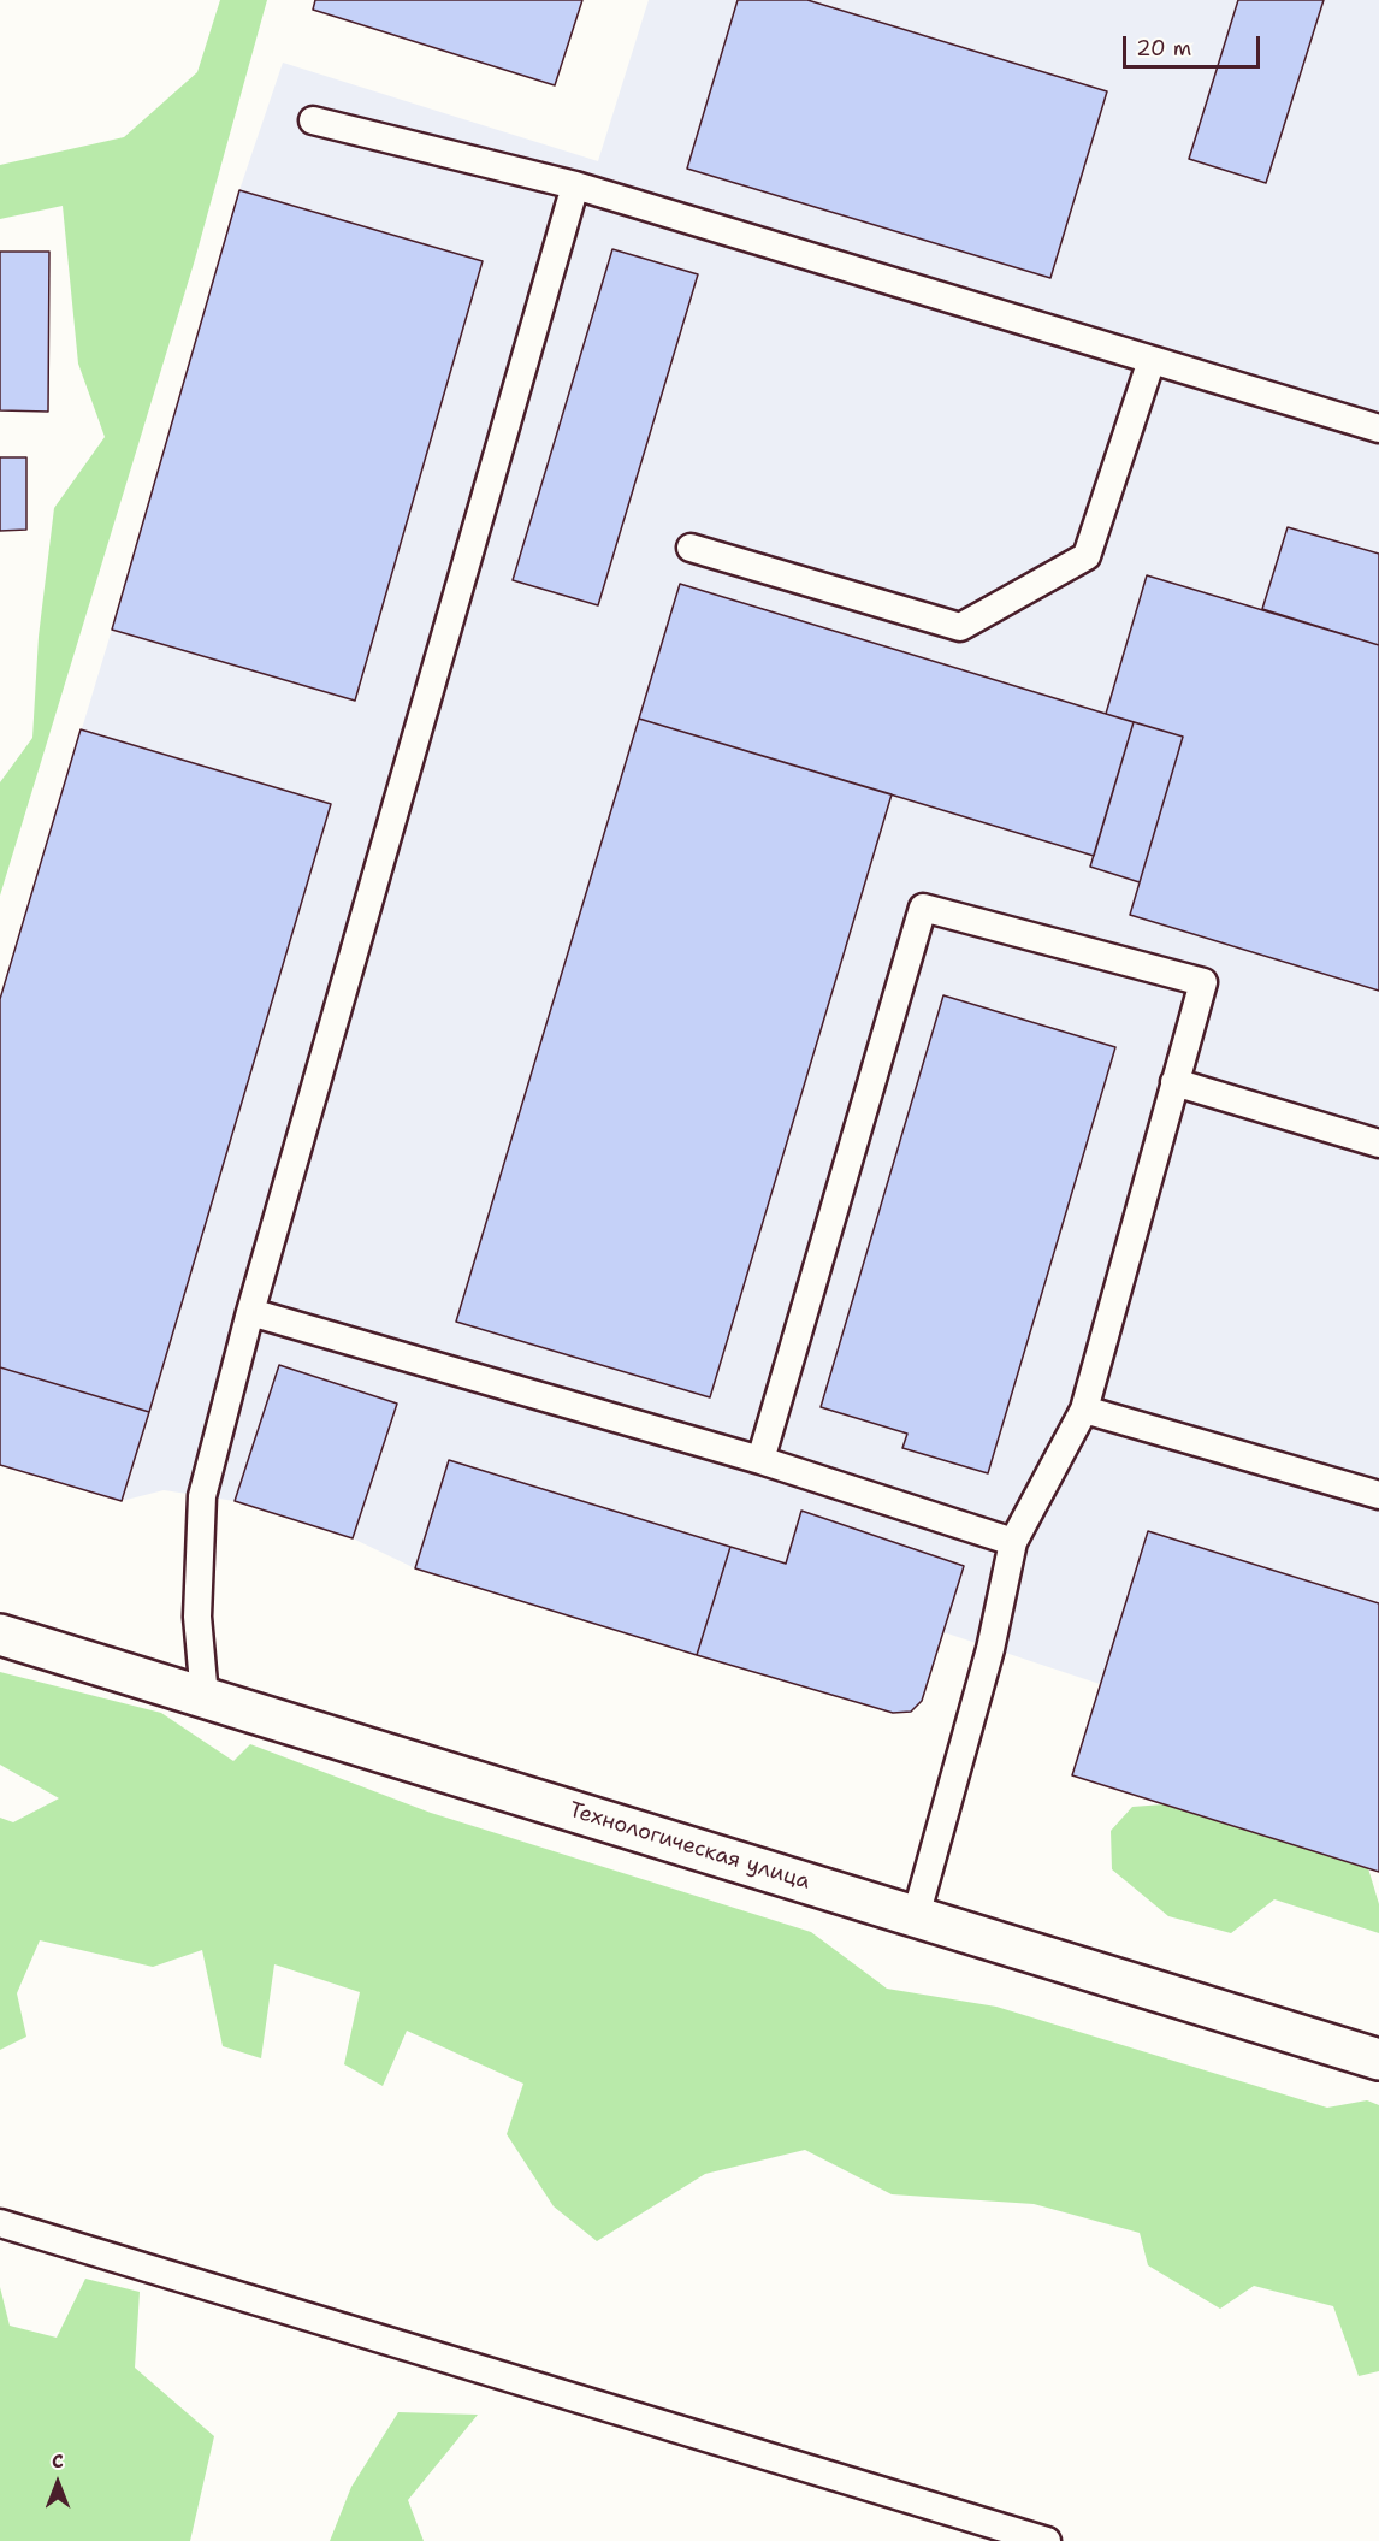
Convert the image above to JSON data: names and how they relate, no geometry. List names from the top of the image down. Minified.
{"streets":{"street":["Технологическая улица"]},"scale_bar":"20 m","north":"top"}
